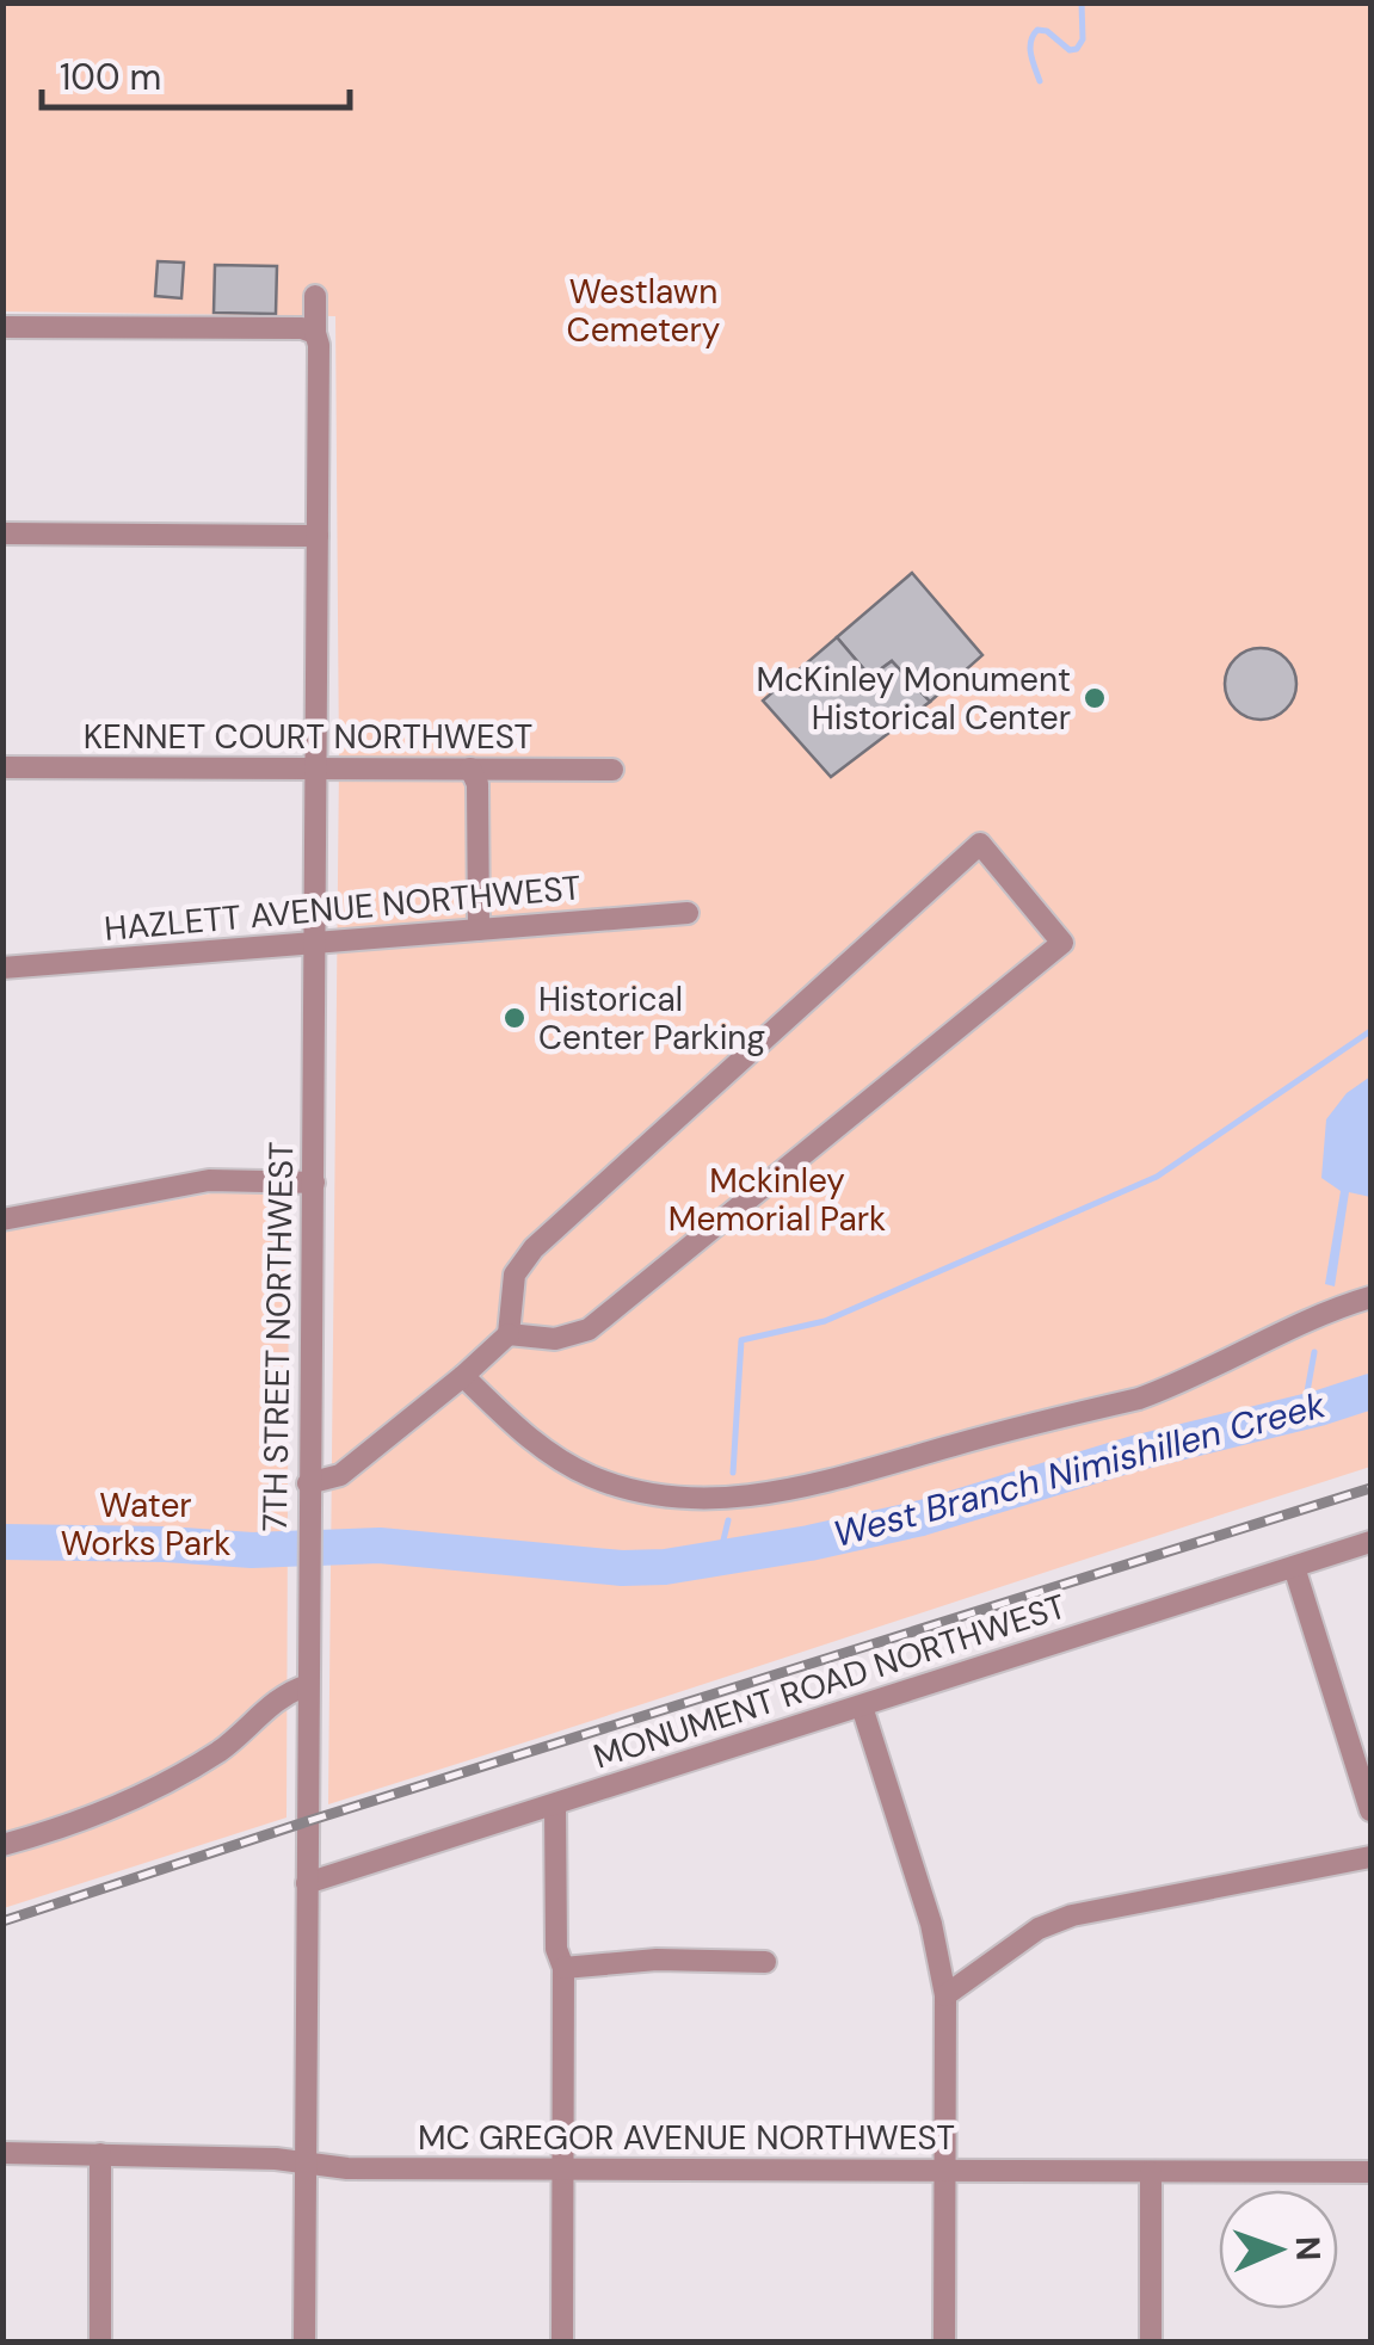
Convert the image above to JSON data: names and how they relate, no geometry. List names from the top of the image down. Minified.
{"streets":{"street":["KENNET COURT NORTHWEST","HAZLETT AVENUE NORTHWEST","7TH STREET NORTHWEST","MONUMENT ROAD NORTHWEST","MC GREGOR AVENUE NORTHWEST"]},"crossings":[["KENNET COURT NORTHWEST","7TH STREET NORTHWEST"],["HAZLETT AVENUE NORTHWEST","7TH STREET NORTHWEST"],["7TH STREET NORTHWEST","MONUMENT ROAD NORTHWEST"],["7TH STREET NORTHWEST","MC GREGOR AVENUE NORTHWEST"]],"water":["West Branch Nimishillen Creek"],"parks":["Westlawn Cemetery","Mckinley Memorial Park","Water Works Park"],"places":["McKinley Monument Historical Center","Historical Center Parking"],"scale_bar":"100 m","north":"right"}
